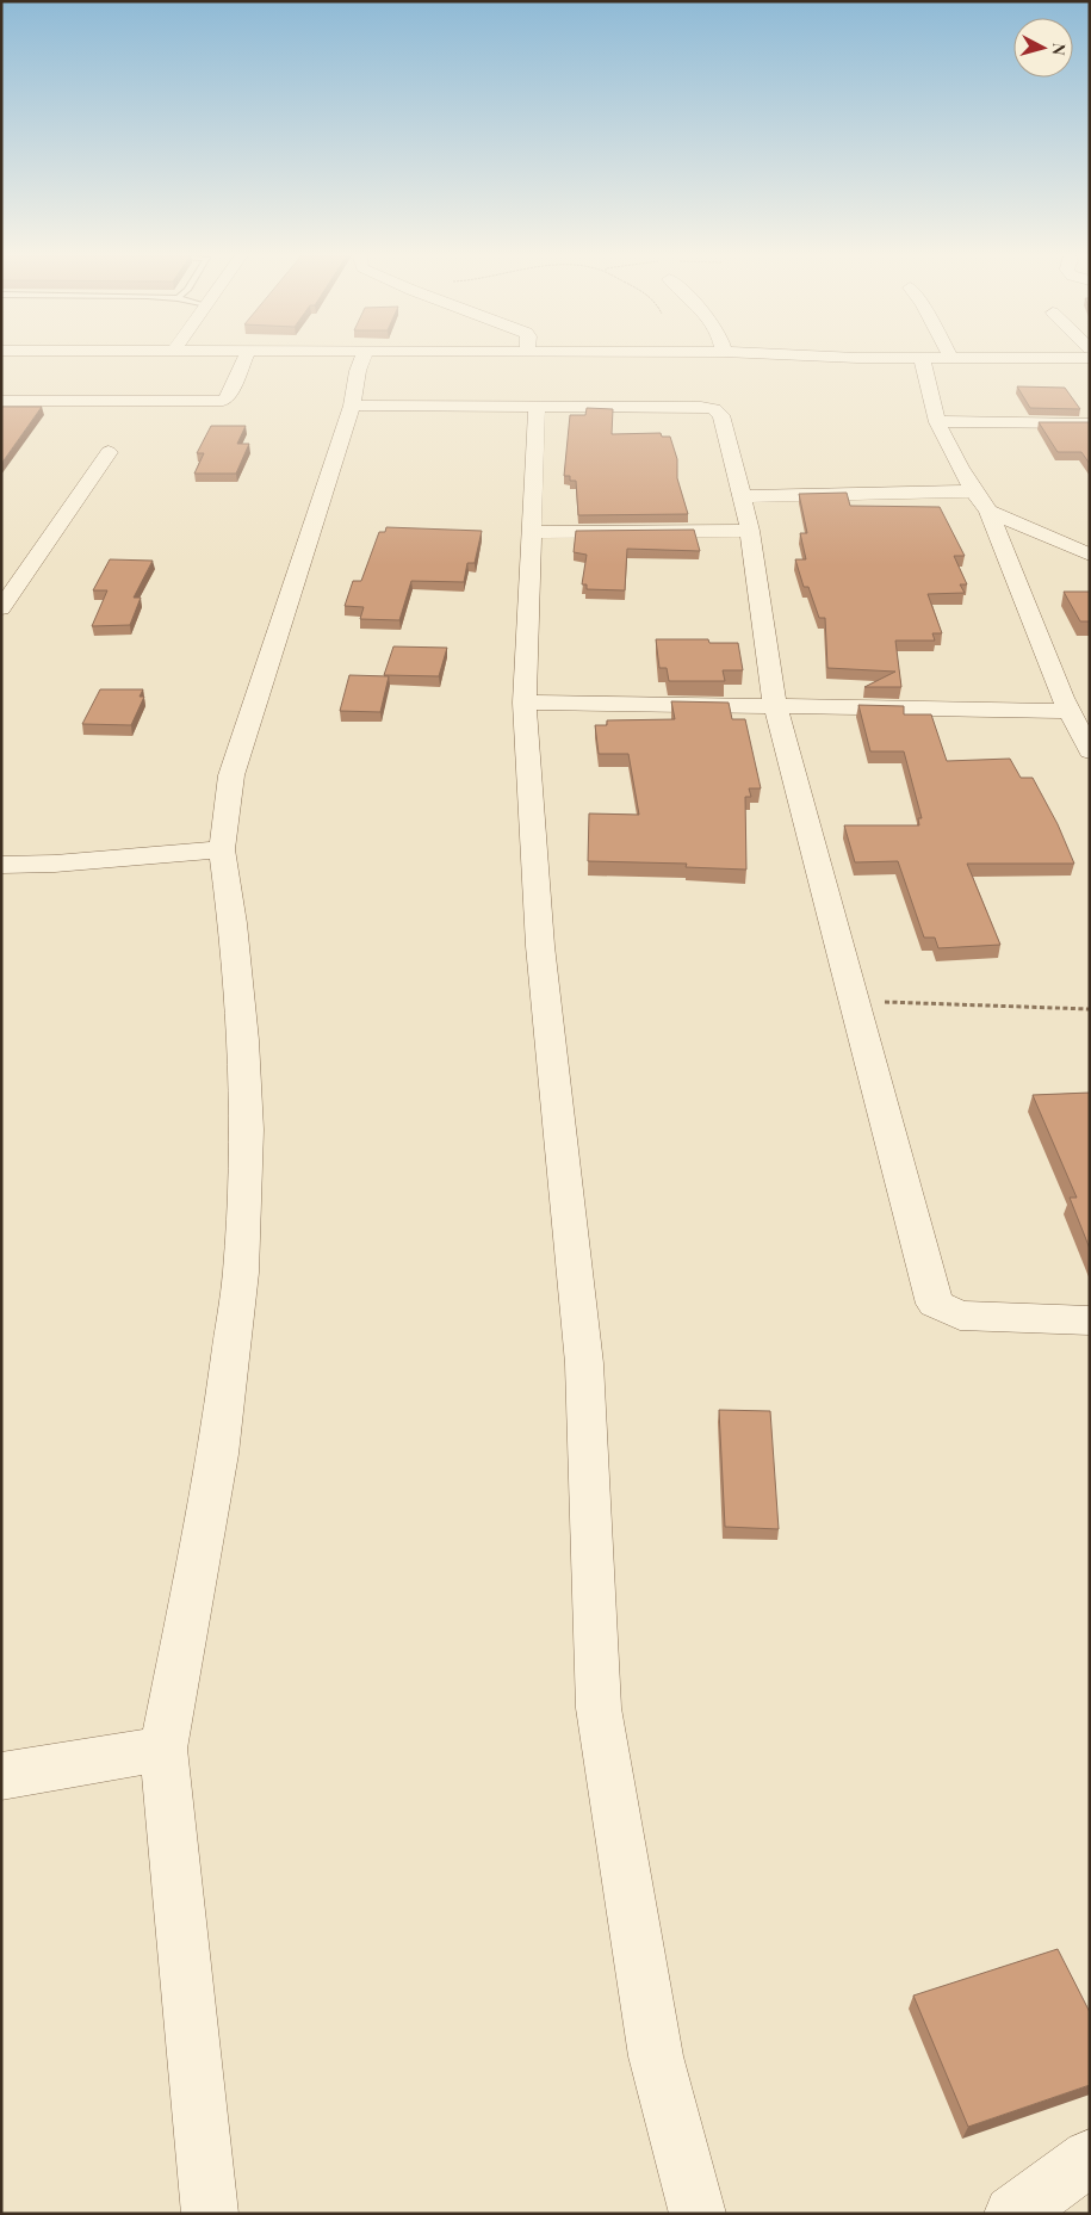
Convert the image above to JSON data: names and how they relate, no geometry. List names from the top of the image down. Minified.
{"north":"right"}
